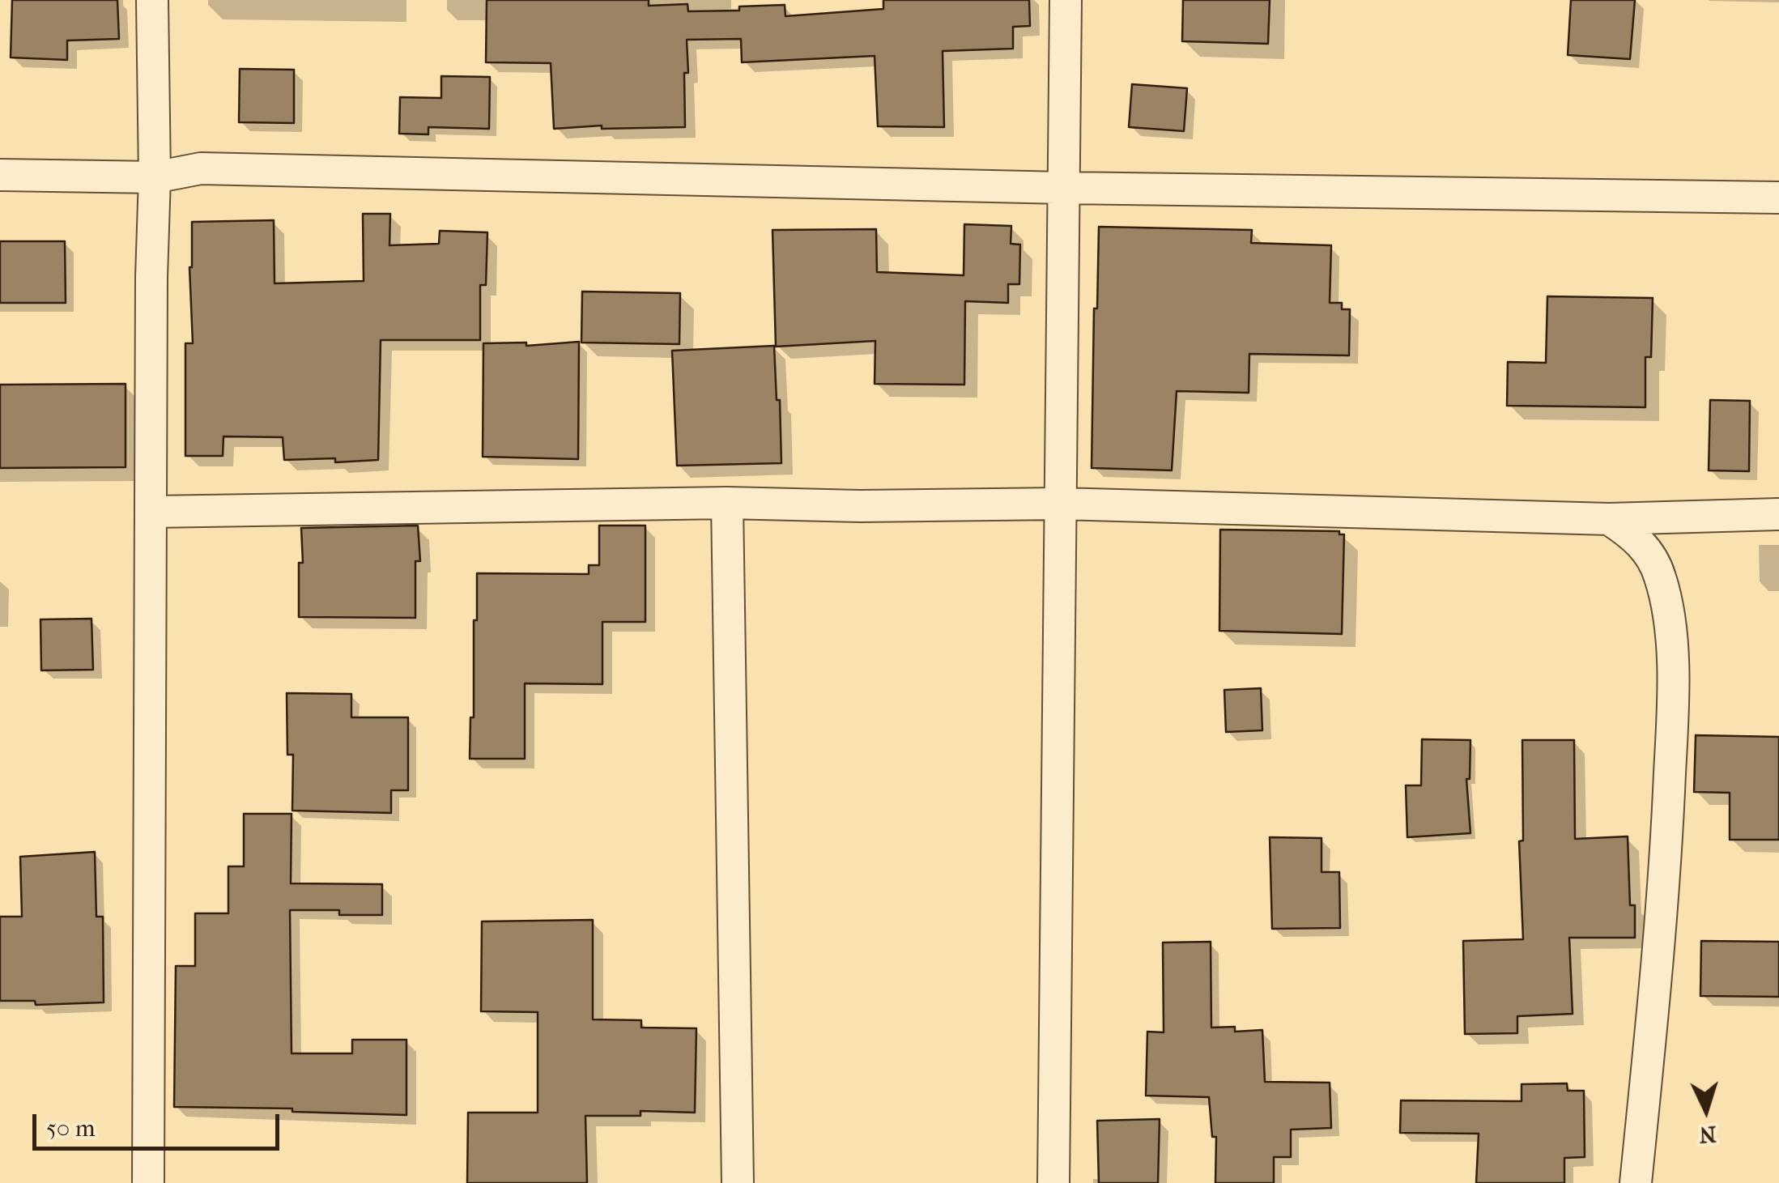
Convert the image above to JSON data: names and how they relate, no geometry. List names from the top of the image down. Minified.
{"scale_bar":"50 m","north":"bottom"}
